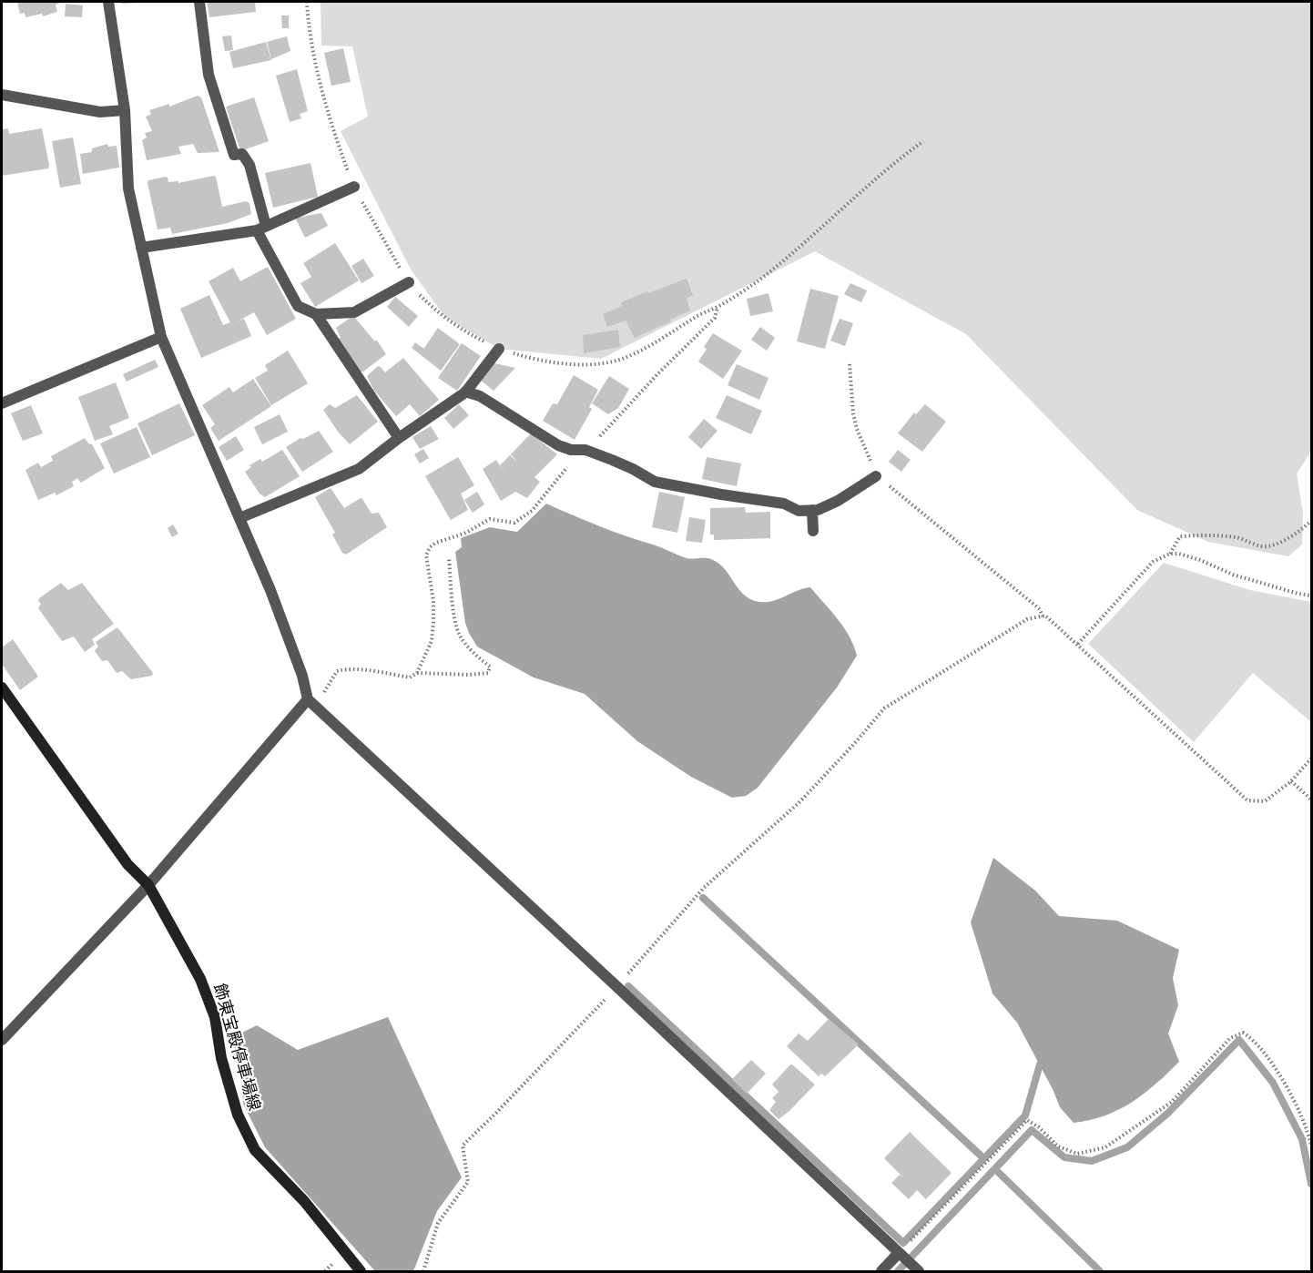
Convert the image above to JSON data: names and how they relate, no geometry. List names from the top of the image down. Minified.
{"streets":{"main road":["飾東宝殿停車場線"]}}
